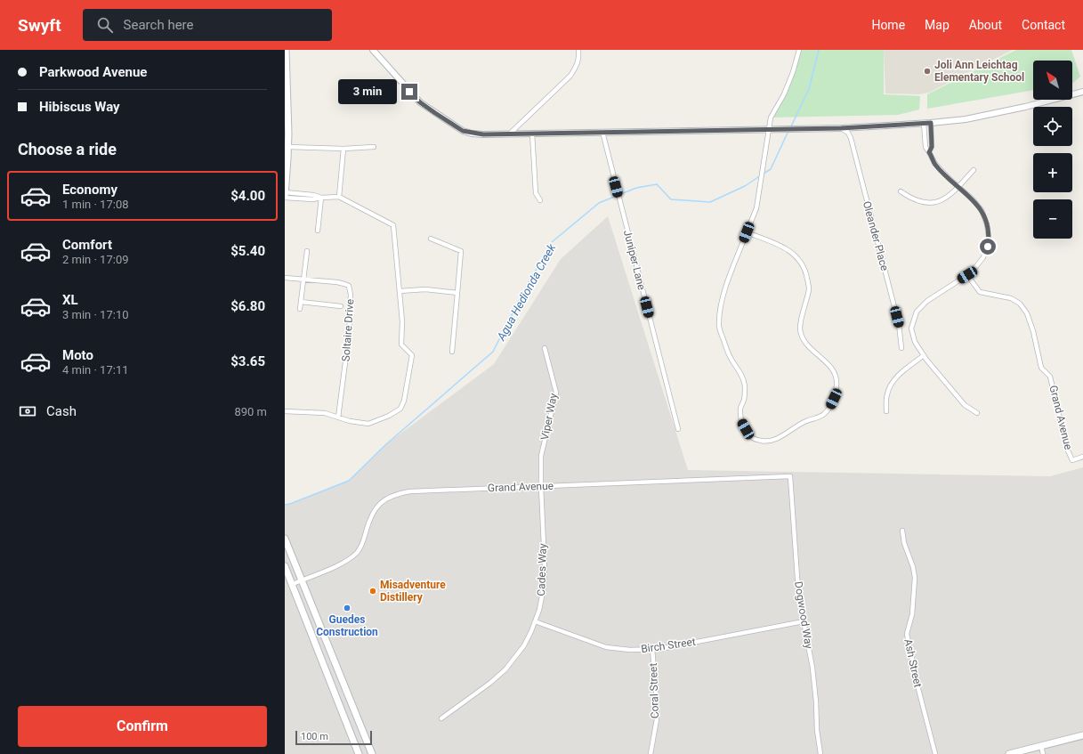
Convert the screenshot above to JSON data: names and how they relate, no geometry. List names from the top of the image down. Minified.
{"streets":{"street":["Oleander Place","Juniper Lane","Soltaire Drive","Viper Way","Grand Avenue","Cades Way","Dogwood Way","Birch Street","Ash Street","Coral Street"]},"crossings":[["Viper Way","Grand Avenue"],["Viper Way","Cades Way"],["Grand Avenue","Cades Way"],["Grand Avenue","Dogwood Way"],["Cades Way","Birch Street"],["Dogwood Way","Birch Street"],["Birch Street","Coral Street"]],"water":["Agua Hedionda Creek"],"places":["Joli Ann Leichtag Elementary School","Misadventure Distillery","Guedes Construction"],"scale_bar":"100 m","north":"top left","page":{"header":"Swyft","search":"Search here","nav":["Home","Map","About","Contact"],"banner":["Parkwood Avenue","Hibiscus Way"],"map_buttons":["+","−"],"bubble":"3 min","heading":"Choose a ride","list":[{"name":"Economy","note":"1 min · 17:08","value":"$4.00"},{"name":"Comfort","note":"2 min · 17:09","value":"$5.40"},{"name":"XL","note":"3 min · 17:10","value":"$6.80"},{"name":"Moto","note":"4 min · 17:11","value":"$3.65"}],"pay":["Cash","890 m"],"buttons":"Confirm","scale":"100 m"}}
